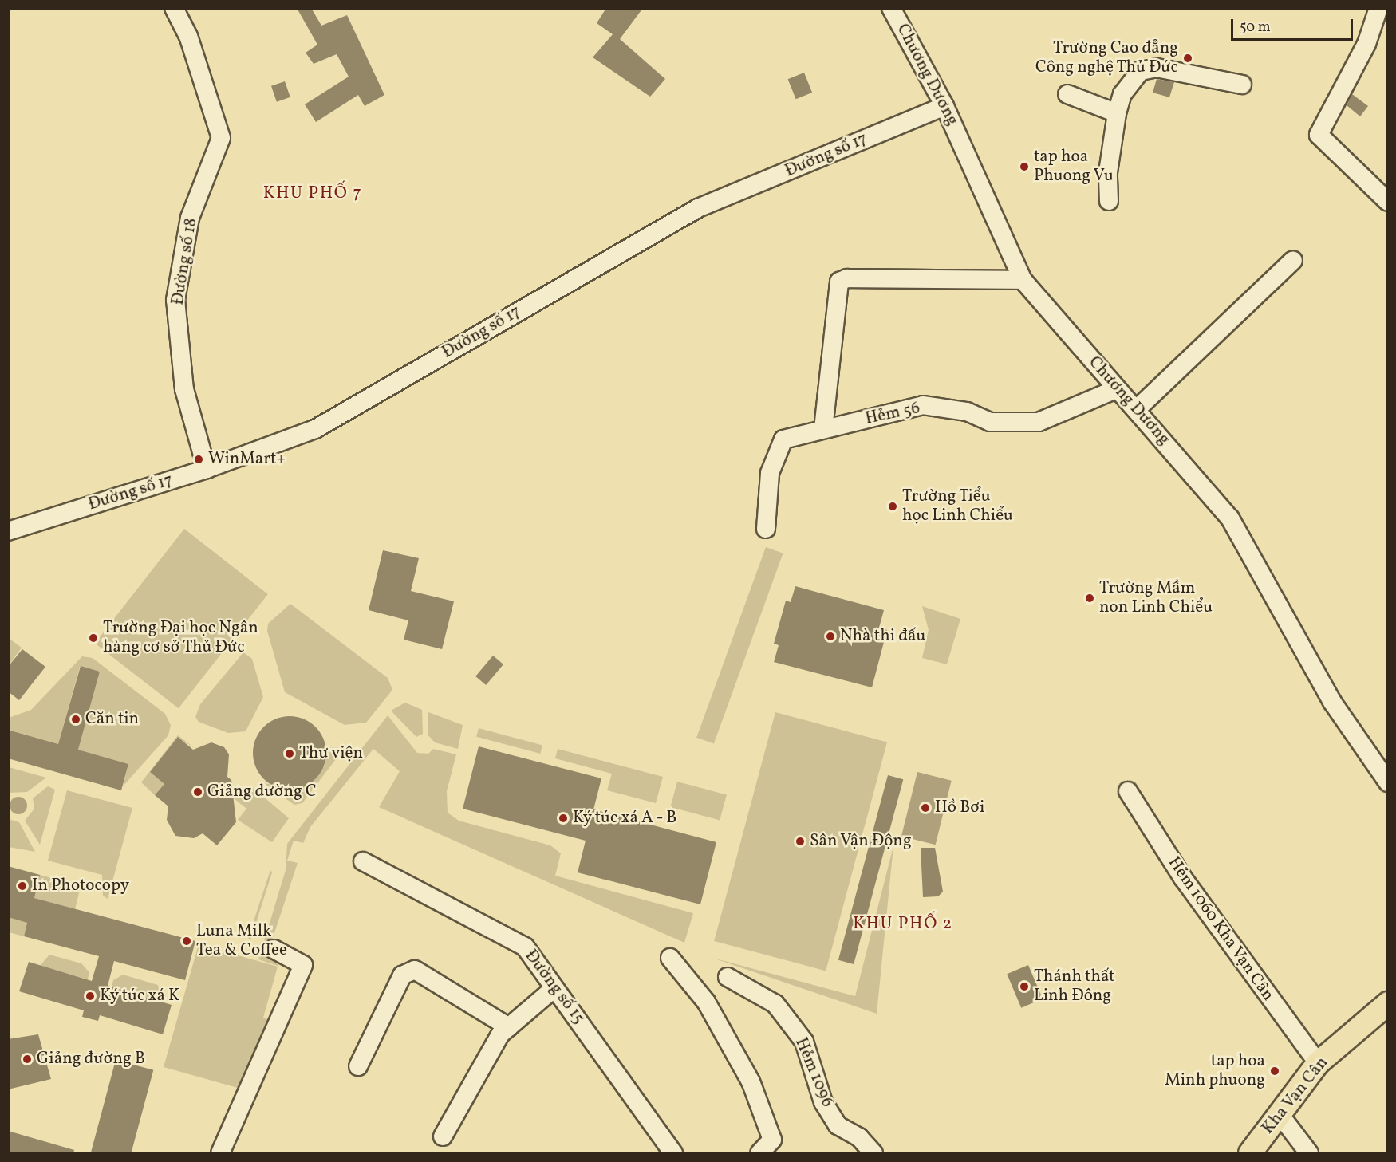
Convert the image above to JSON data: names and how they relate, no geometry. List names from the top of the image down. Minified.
{"streets":{"main road":["Kha Vạn Cân"],"street":["Chương Dương","Đường số 17","Đường số 18","Hẻm 56","Hẻm 1060 Kha Vạn Cân","Đường số 15","Hẻm 1096"]},"crossings":[["Chương Dương","Đường số 17"],["Chương Dương","Hẻm 56"],["Đường số 17","Đường số 18"],["Hẻm 1060 Kha Vạn Cân","Kha Vạn Cân"]],"districts":["KHU PHỐ 7","KHU PHỐ 2"],"places":["Trường Cao đẳng Công nghệ Thủ Đức","tap hoa Phuong Vu","WinMart+","Trường Tiểu học Linh Chiểu","Trường Mầm non Linh Chiểu","Nhà thi đấu","Trường Đại học Ngân hàng cơ sở Thủ Đức","Căn tin","Thư viện","Giảng đường C","Hồ Bơi","Ký túc xá A - B","Sân Vận Động","In Photocopy","Luna Milk Tea & Coffee","Thánh thất Linh Đông","Ký túc xá K","Giảng đường B","tap hoa Minh phuong"],"scale_bar":"50 m"}
